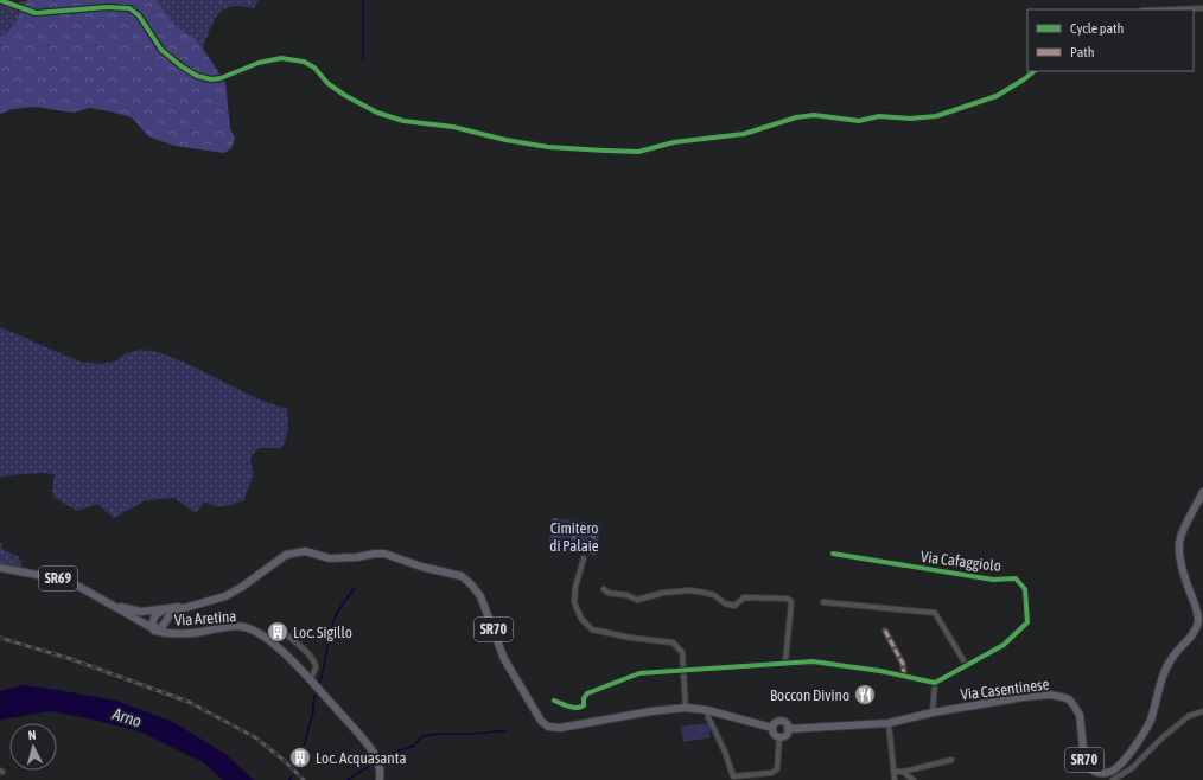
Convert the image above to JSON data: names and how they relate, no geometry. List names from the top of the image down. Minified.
{"streets":{"main road":["SR69","Via Aretina","SR70","Via Casentinese"],"street":["Via Cafaggiolo"]},"crossings":[["Via Aretina","Via Casentinese"]],"water":["Arno"],"parks":["Cimitero di Palaie"],"places":{"building":["Loc. Sigillo","Loc. Acquasanta"],"restaurant":["Boccon Divino"]},"legend":["Cycle path","Path"],"north":"top"}
